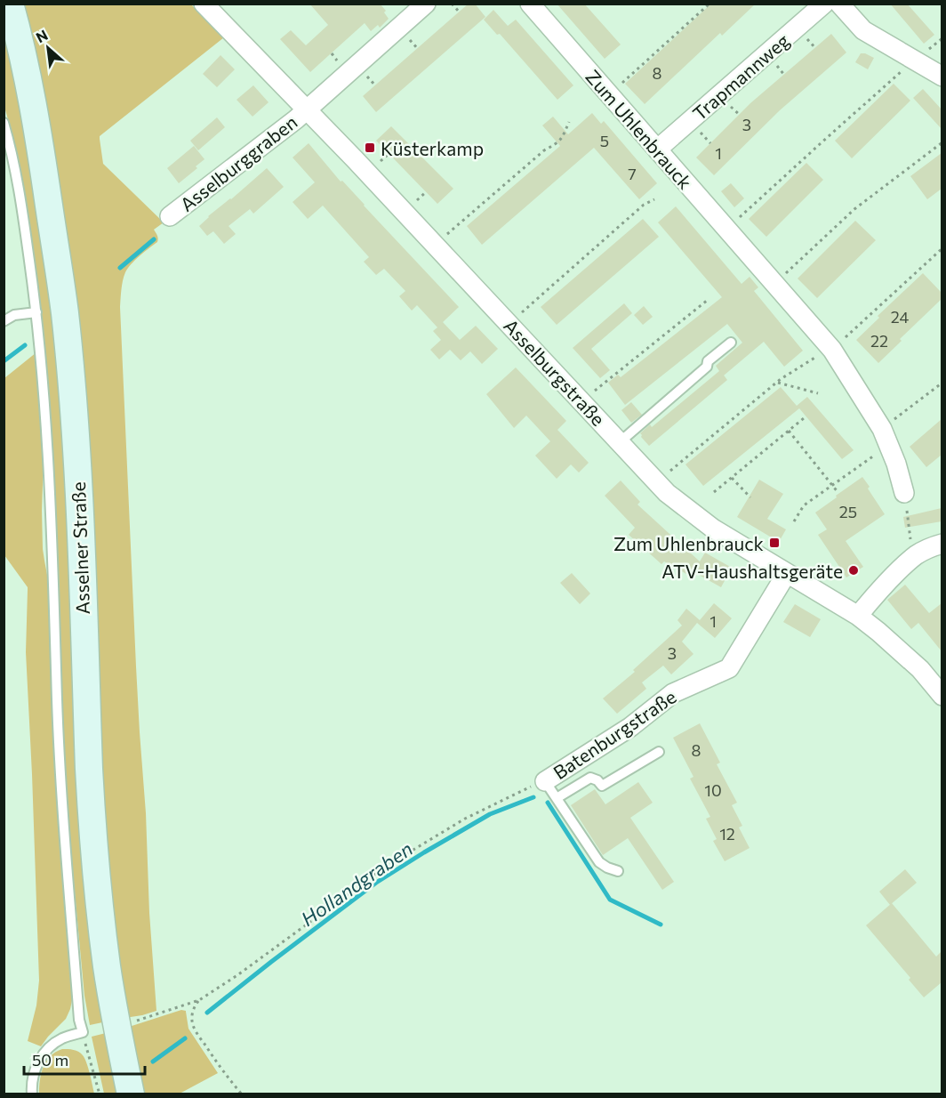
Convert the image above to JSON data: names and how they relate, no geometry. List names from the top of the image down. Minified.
{"streets":{"main road":["Asselner Straße"],"street":["Trapmannweg","Zum Uhlenbrauck","Asselburggraben","Asselburgstraße","Batenburgstraße"]},"crossings":[["Trapmannweg","Zum Uhlenbrauck"],["Asselburggraben","Asselburgstraße"],["Asselburgstraße","Batenburgstraße"]],"water":["Hollandgraben"],"places":{"transit":["Küsterkamp","Zum Uhlenbrauck"],"other":["ATV-Haushaltsgeräte"]},"house_numbers":["8","3","5","1","7","24","22","25","1","3","8","10","12"],"scale_bar":"50 m","north":"top left"}
